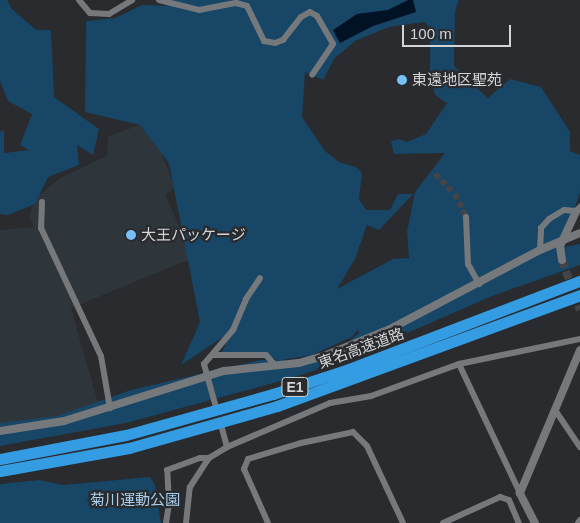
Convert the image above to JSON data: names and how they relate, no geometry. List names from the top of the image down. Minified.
{"streets":{"highway":["東名高速道路","E1"]},"parks":["菊川運動公園"],"places":["東遠地区聖苑","大王パッケージ"],"scale_bar":"100 m"}
